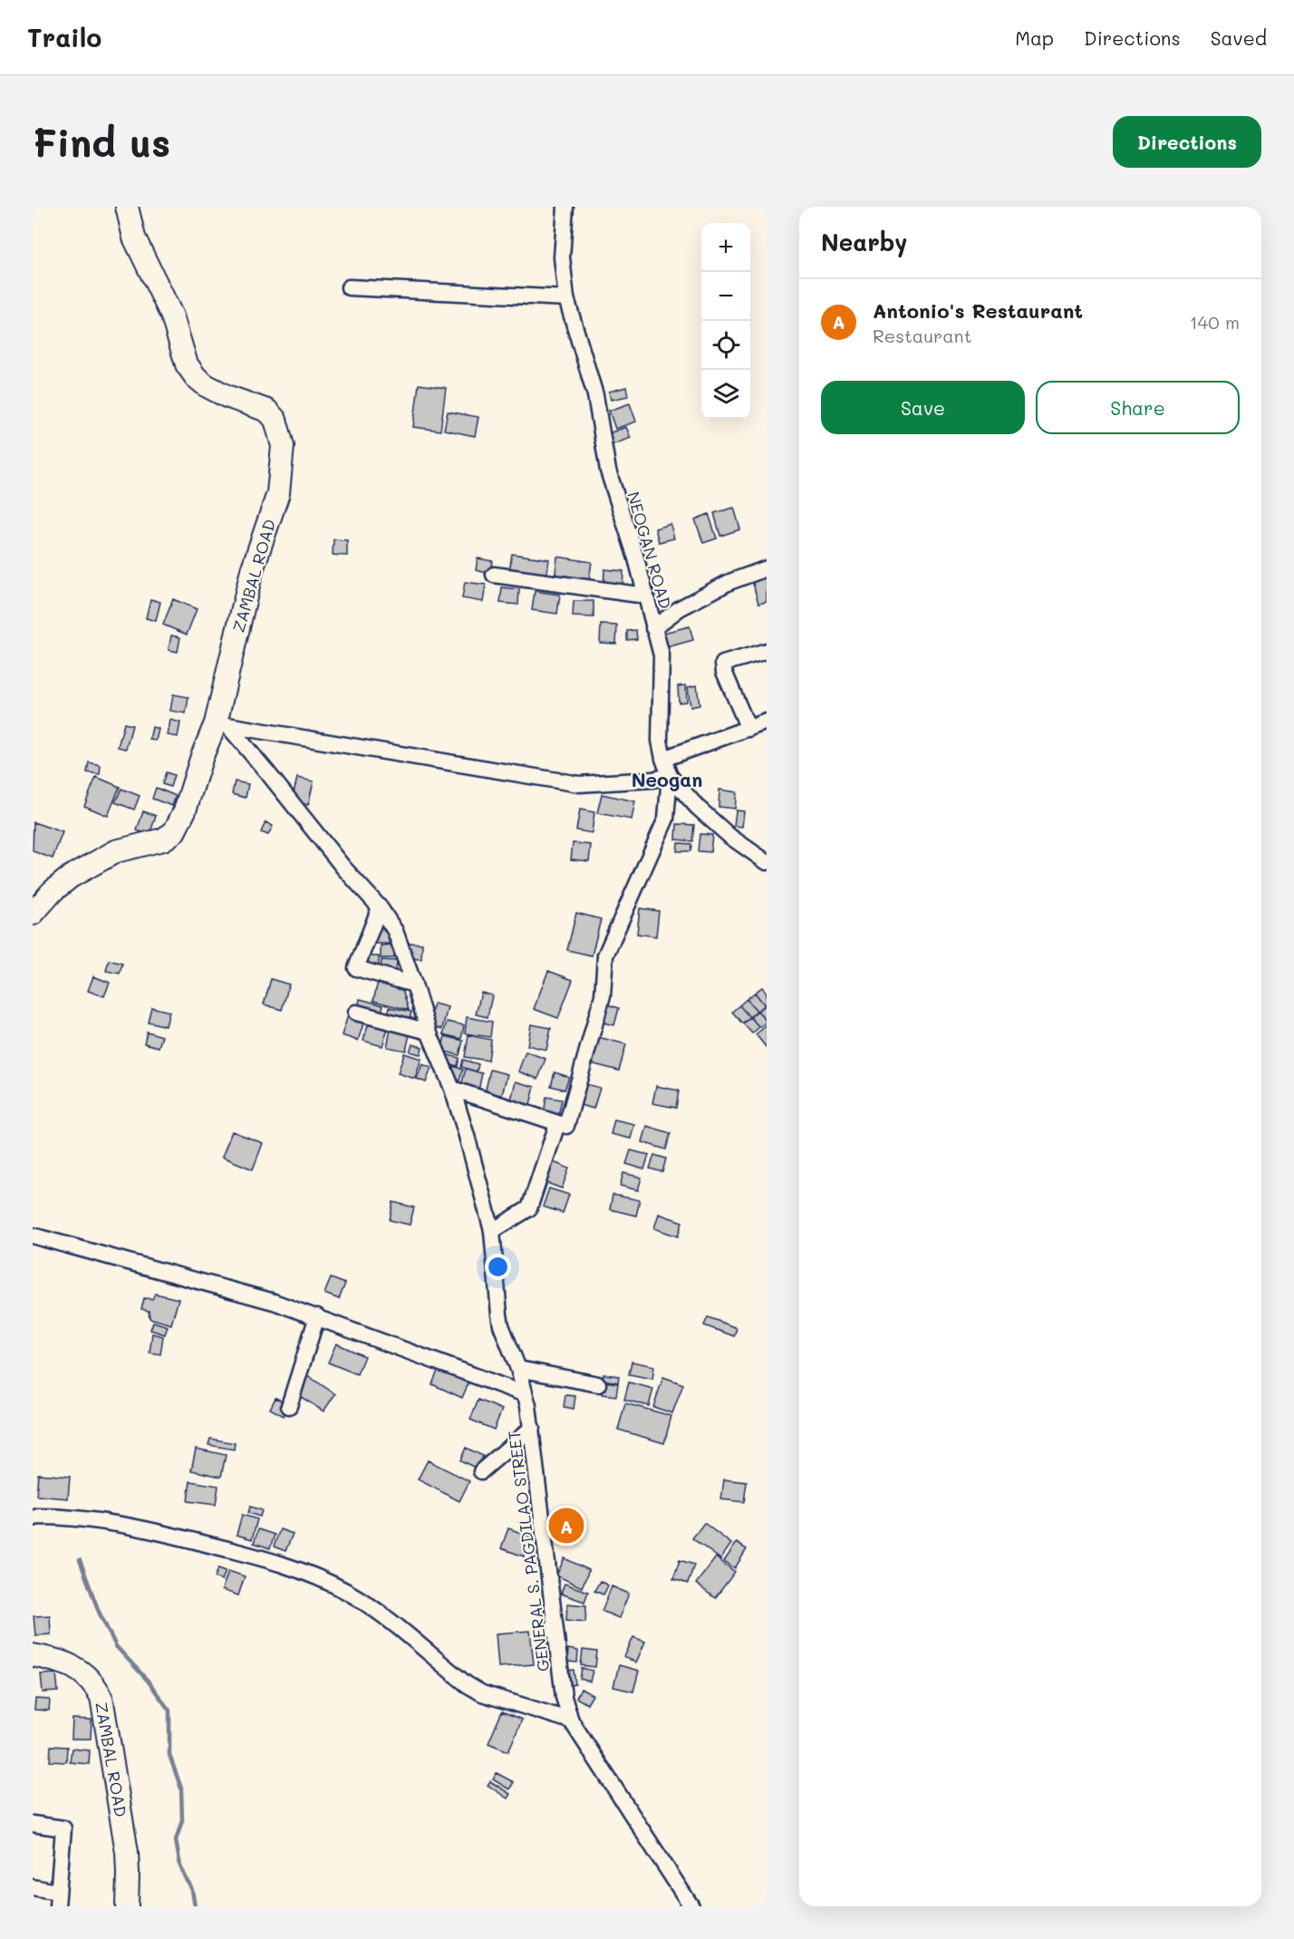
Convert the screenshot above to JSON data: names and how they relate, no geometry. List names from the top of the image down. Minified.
{"streets":{"street":["NEOGAN ROAD","ZAMBAL ROAD","GENERAL S. PAGDILAO STREET"]},"crossings":[["ZAMBAL ROAD","GENERAL S. PAGDILAO STREET"]],"districts":["Neogan"],"page":{"header":"Trailo","nav":["Map","Directions","Saved"],"buttons":["Directions",["Save","Share"]],"title":"Find us","heading":"Nearby","map_buttons":["+","−"],"list":[{"mark":"A","name":"Antonio's Restaurant","note":"Restaurant","value":"140 m"}],"pins":"A"}}
